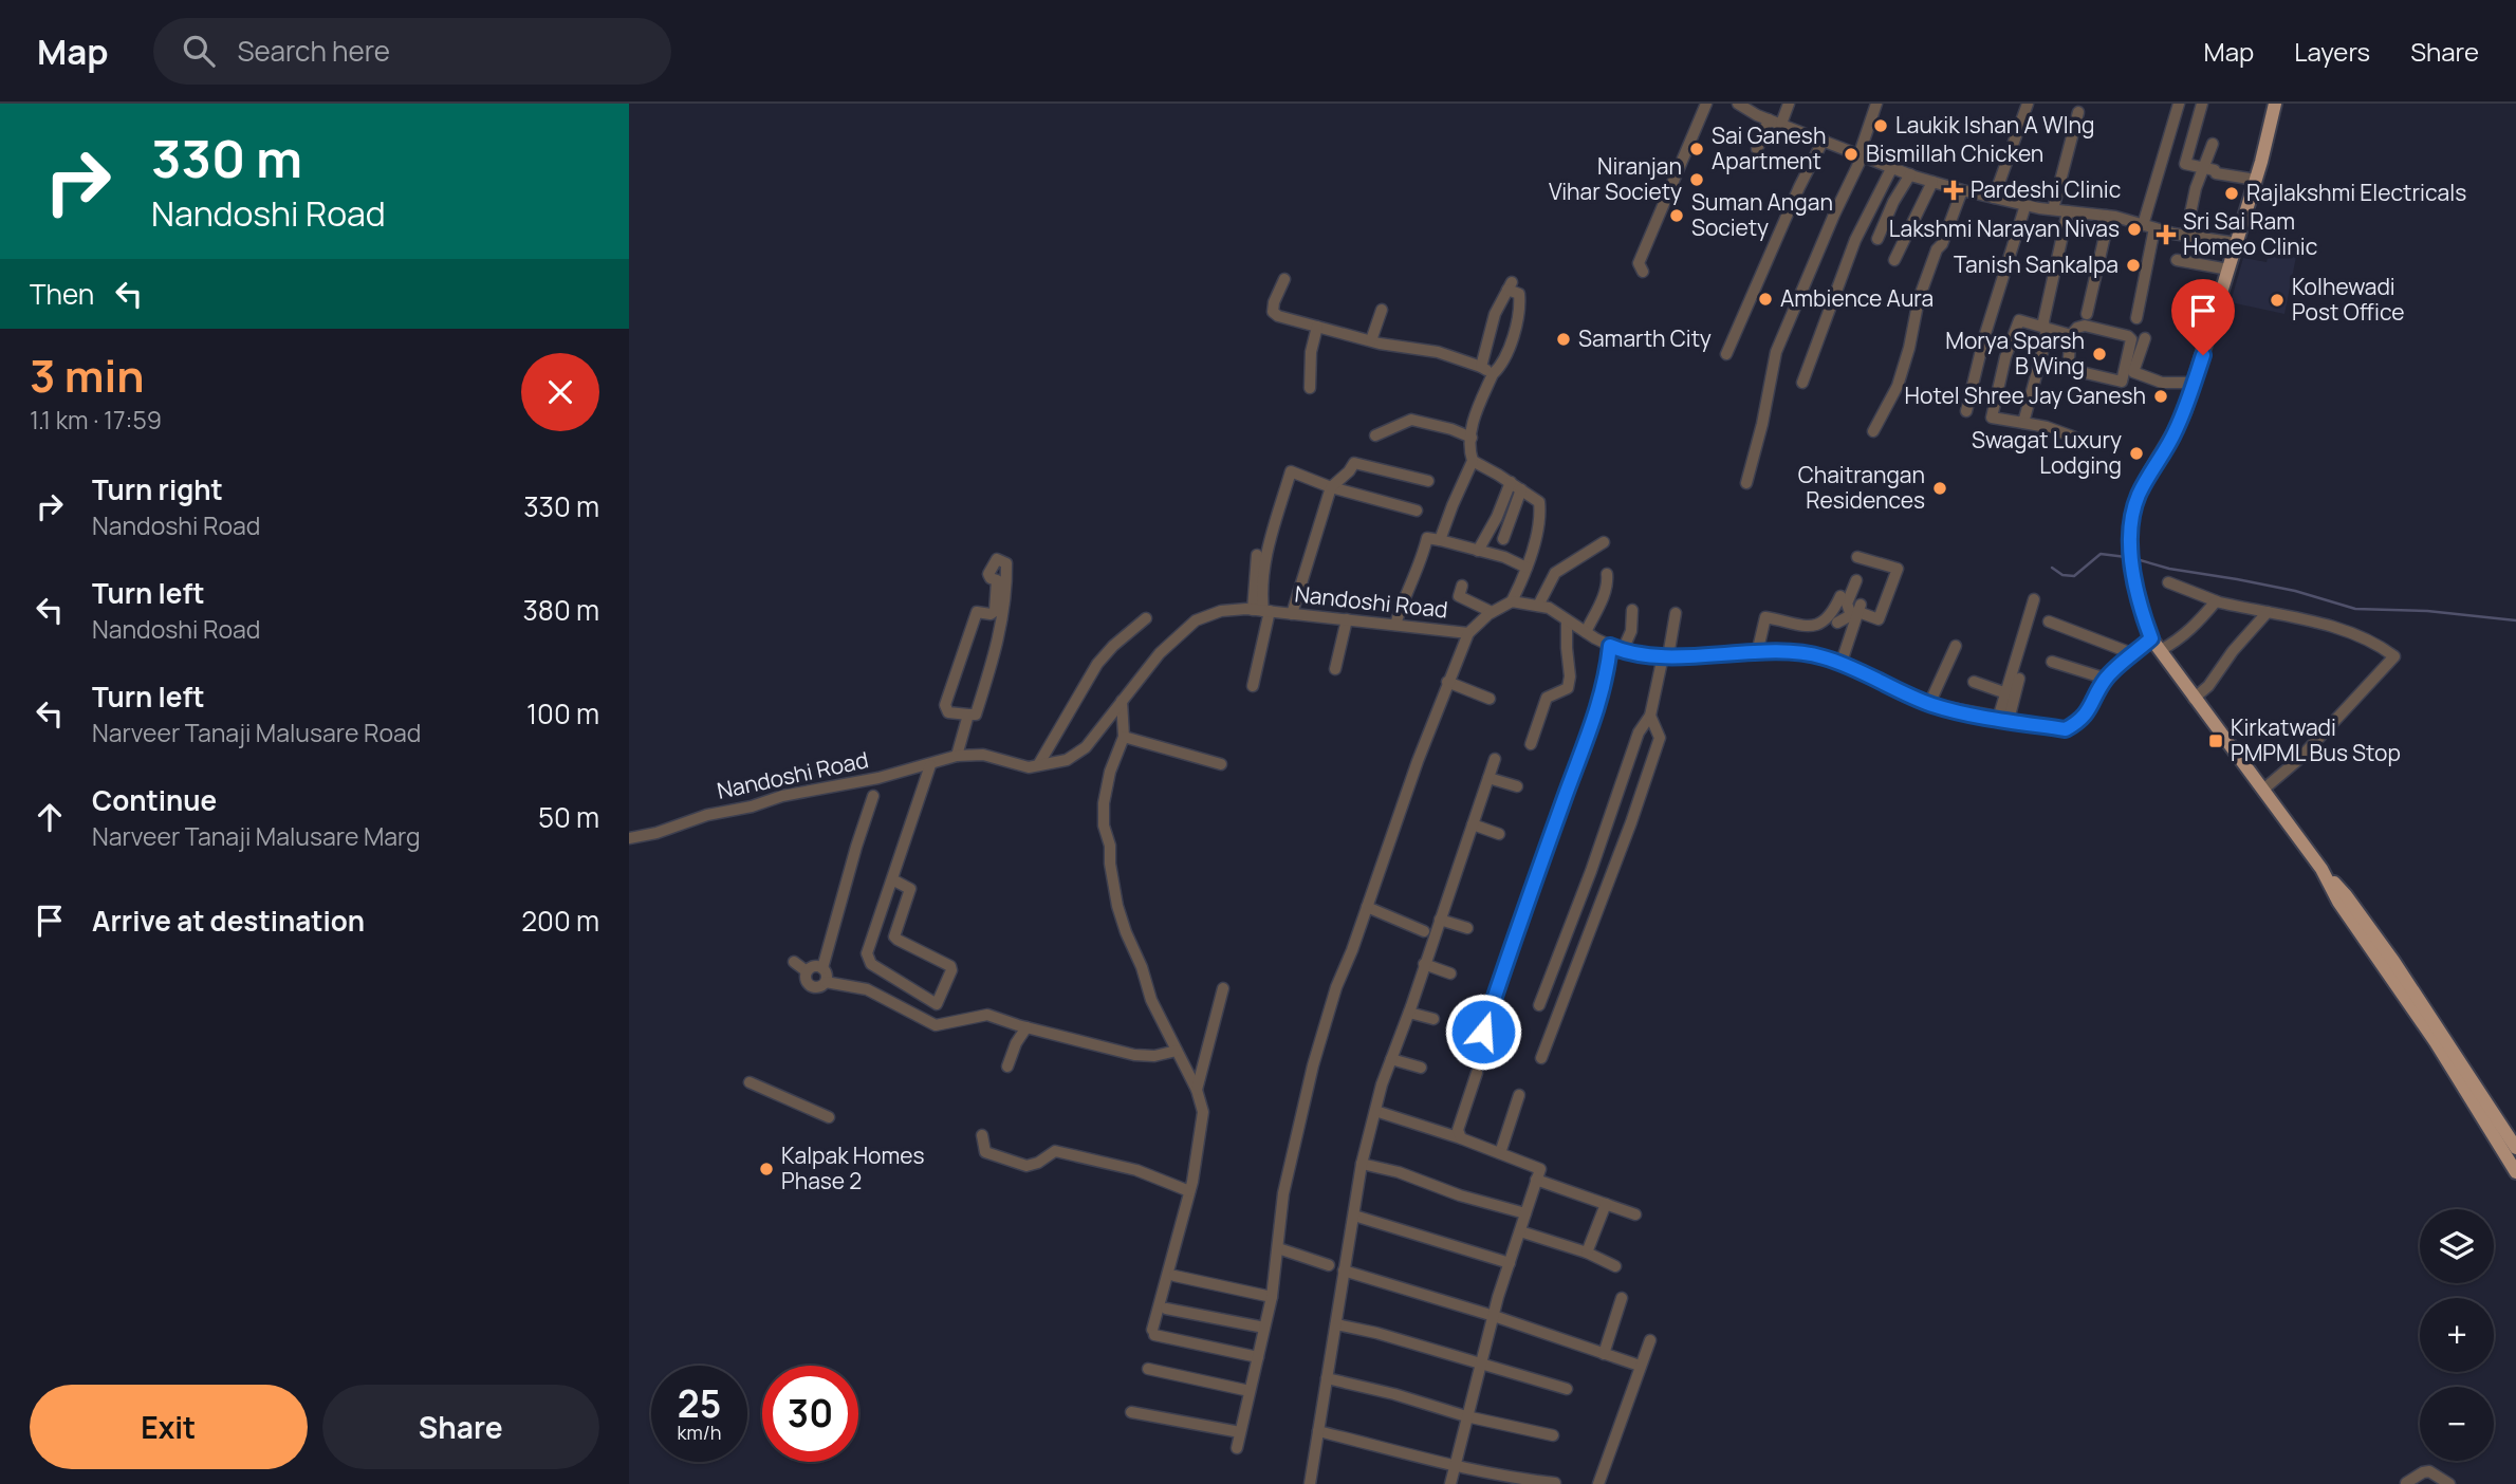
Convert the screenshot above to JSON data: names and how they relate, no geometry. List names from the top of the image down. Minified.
{"streets":{"street":["Nandoshi Road"]},"places":{"other":["Laukik Ishan A WIng","Sai Ganesh Apartment","Bismillah Chicken","Niranjan Vihar Society","Rajlakshmi Electricals","Suman Angan Society","Lakshmi Narayan Nivas","Tanish Sankalpa","Ambience Aura","Kolhewadi Post Office","Samarth City","Morya Sparsh B Wing","Hotel Shree Jay Ganesh","Swagat Luxury Lodging","Chaitrangan Residences","Kalpak Homes Phase 2"],"health":["Pardeshi Clinic","Sri Sai Ram Homeo Clinic"],"transit":["Kirkatwadi PMPML Bus Stop"]},"page":{"header":"Map","search":"Search here","nav":["Map","Layers","Share"],"turn":["330 m","Nandoshi Road"],"then":"Then","heading":["3 min","1.1 km · 17:59"],"list":[{"name":"Turn right","note":"Nandoshi Road","value":"330 m"},{"name":"Turn left","note":"Nandoshi Road","value":"380 m"},{"name":"Turn left","note":"Narveer Tanaji Malusare Road","value":"100 m"},{"name":"Continue","note":"Narveer Tanaji Malusare Marg","value":"50 m"},{"name":"Arrive at destination","value":"200 m"}],"map_buttons":["+","−"],"speed":"25 km/h","limit":"30","buttons":["Exit","Share"]}}
